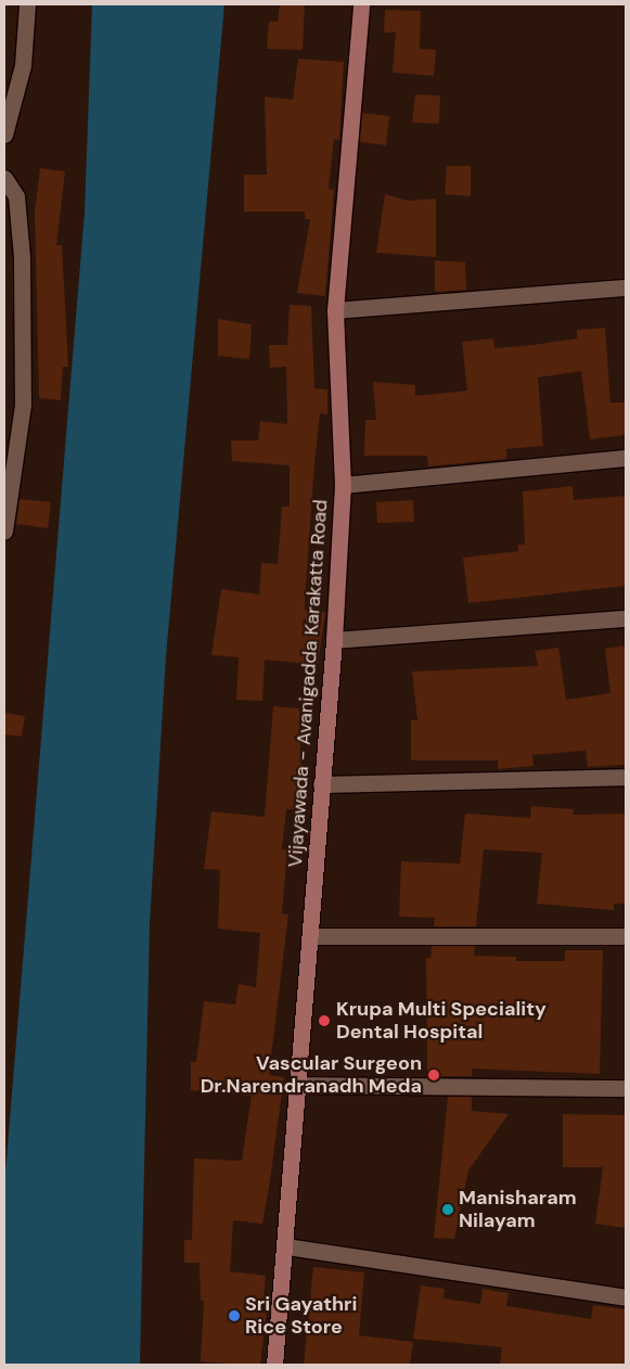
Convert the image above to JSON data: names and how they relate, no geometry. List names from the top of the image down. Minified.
{"streets":{"main road":["Vijayawada - Avanigadda Karakatta Road"]},"places":["Krupa Multi Speciality Dental Hospital","Vascular Surgeon Dr.Narendranadh Meda","Manisharam Nilayam","Sri Gayathri Rice Store"]}
